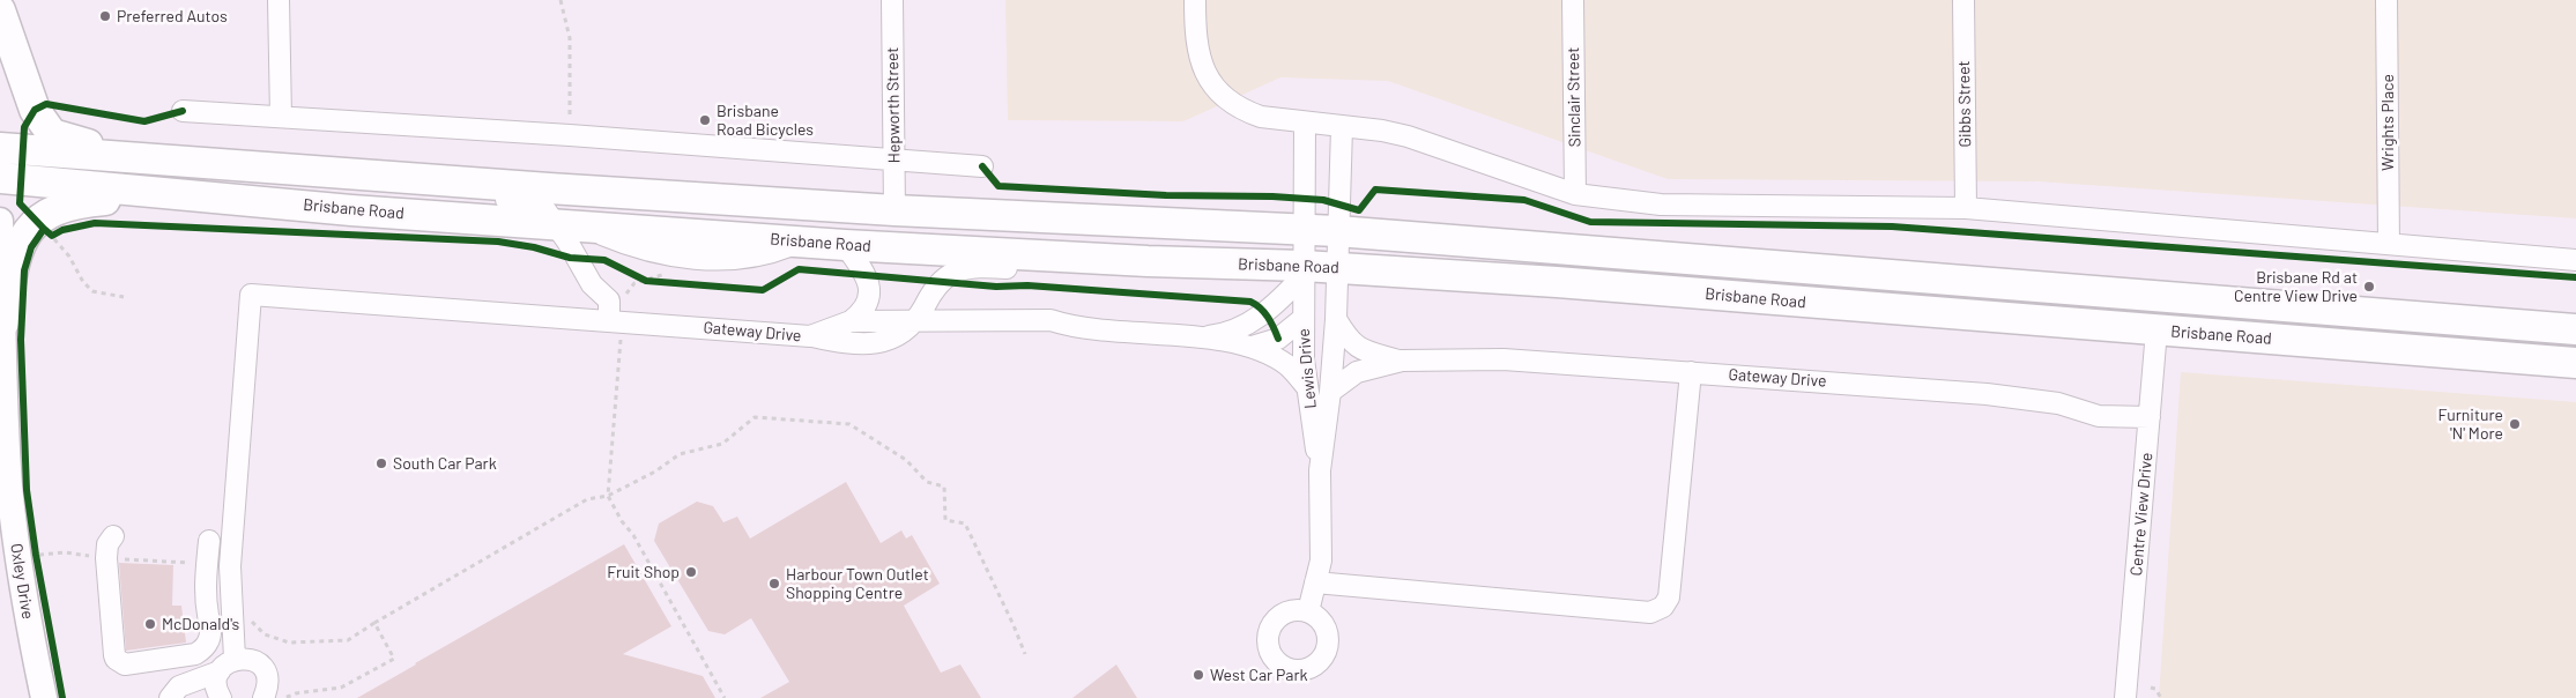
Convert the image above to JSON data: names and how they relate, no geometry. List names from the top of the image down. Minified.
{"streets":{"highway":["Brisbane Road"],"main road":["Oxley Drive"],"street":["Sinclair Street","Gibbs Street","Hepworth Street","Wrights Place","Gateway Drive","Lewis Drive","Centre View Drive"]},"crossings":[["Brisbane Road","Lewis Drive"],["Brisbane Road","Centre View Drive"],["Gateway Drive","Lewis Drive"],["Gateway Drive","Centre View Drive"]],"places":["Preferred Autos","Brisbane Road Bicycles","Brisbane Rd at Centre View Drive","Furniture 'N' More","South Car Park","Fruit Shop","Harbour Town Outlet Shopping Centre","McDonald's","West Car Park"]}
